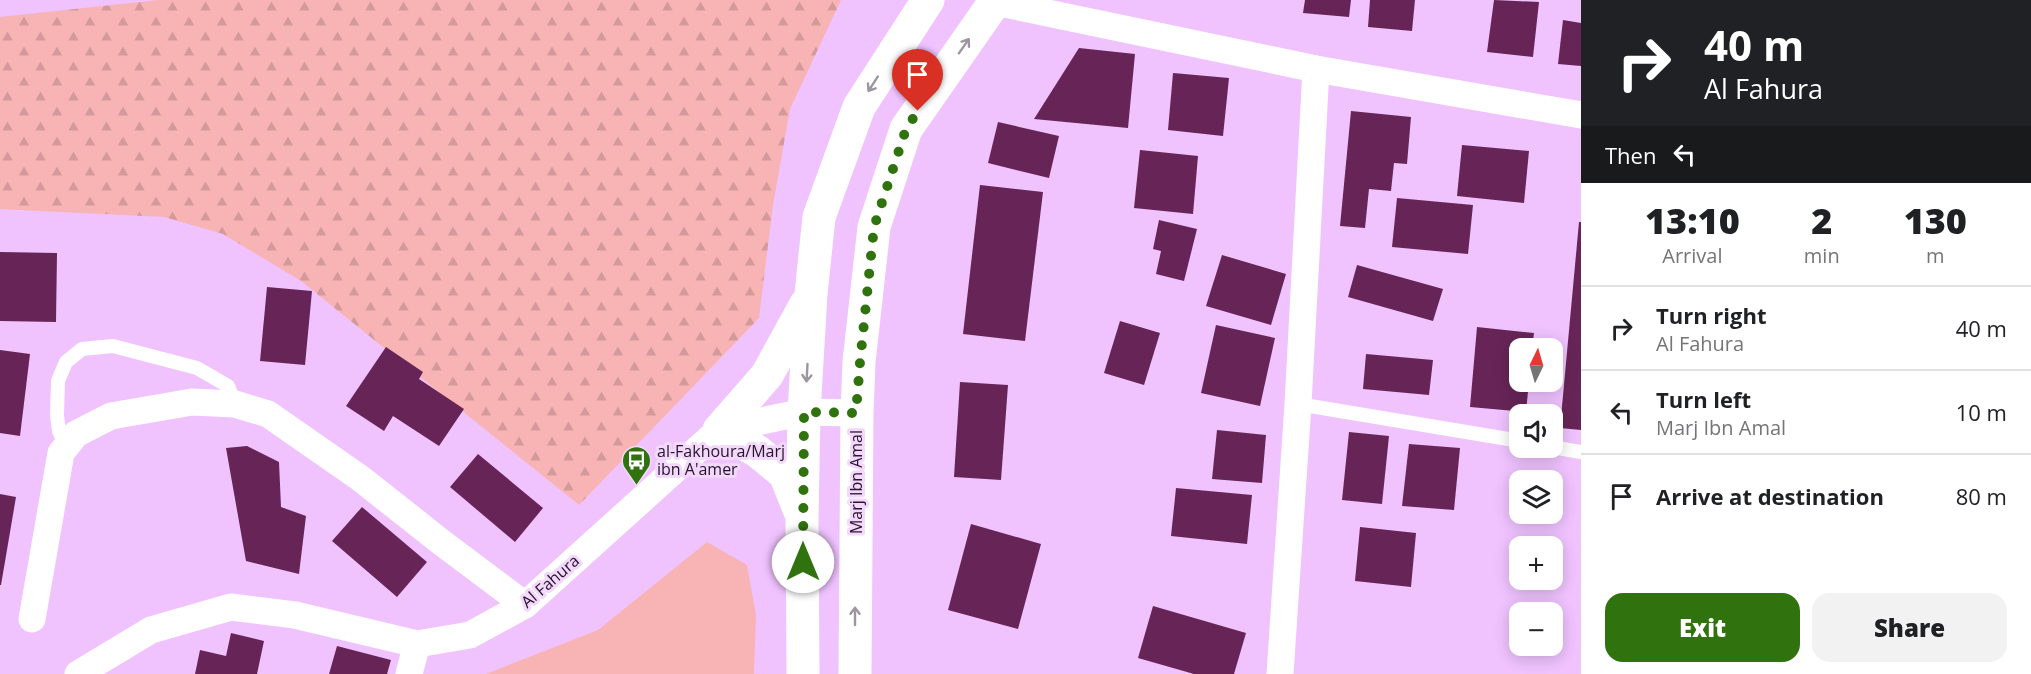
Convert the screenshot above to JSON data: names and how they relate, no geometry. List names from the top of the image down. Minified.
{"streets":{"street":["Marj Ibn Amal","Al Fahura"]},"places":{"bus stop":["al-Fakhoura/Marj ibn A'amer"]},"north":"top","page":{"turn":["40 m","Al Fahura"],"then":"Then","eta":["13:10","Arrival","2","min","130","m"],"list":[{"name":"Turn right","note":"Al Fahura","value":"40 m"},{"name":"Turn left","note":"Marj Ibn Amal","value":"10 m"},{"name":"Arrive at destination","value":"80 m"}],"map_buttons":["+","−"],"buttons":["Exit","Share"]}}
